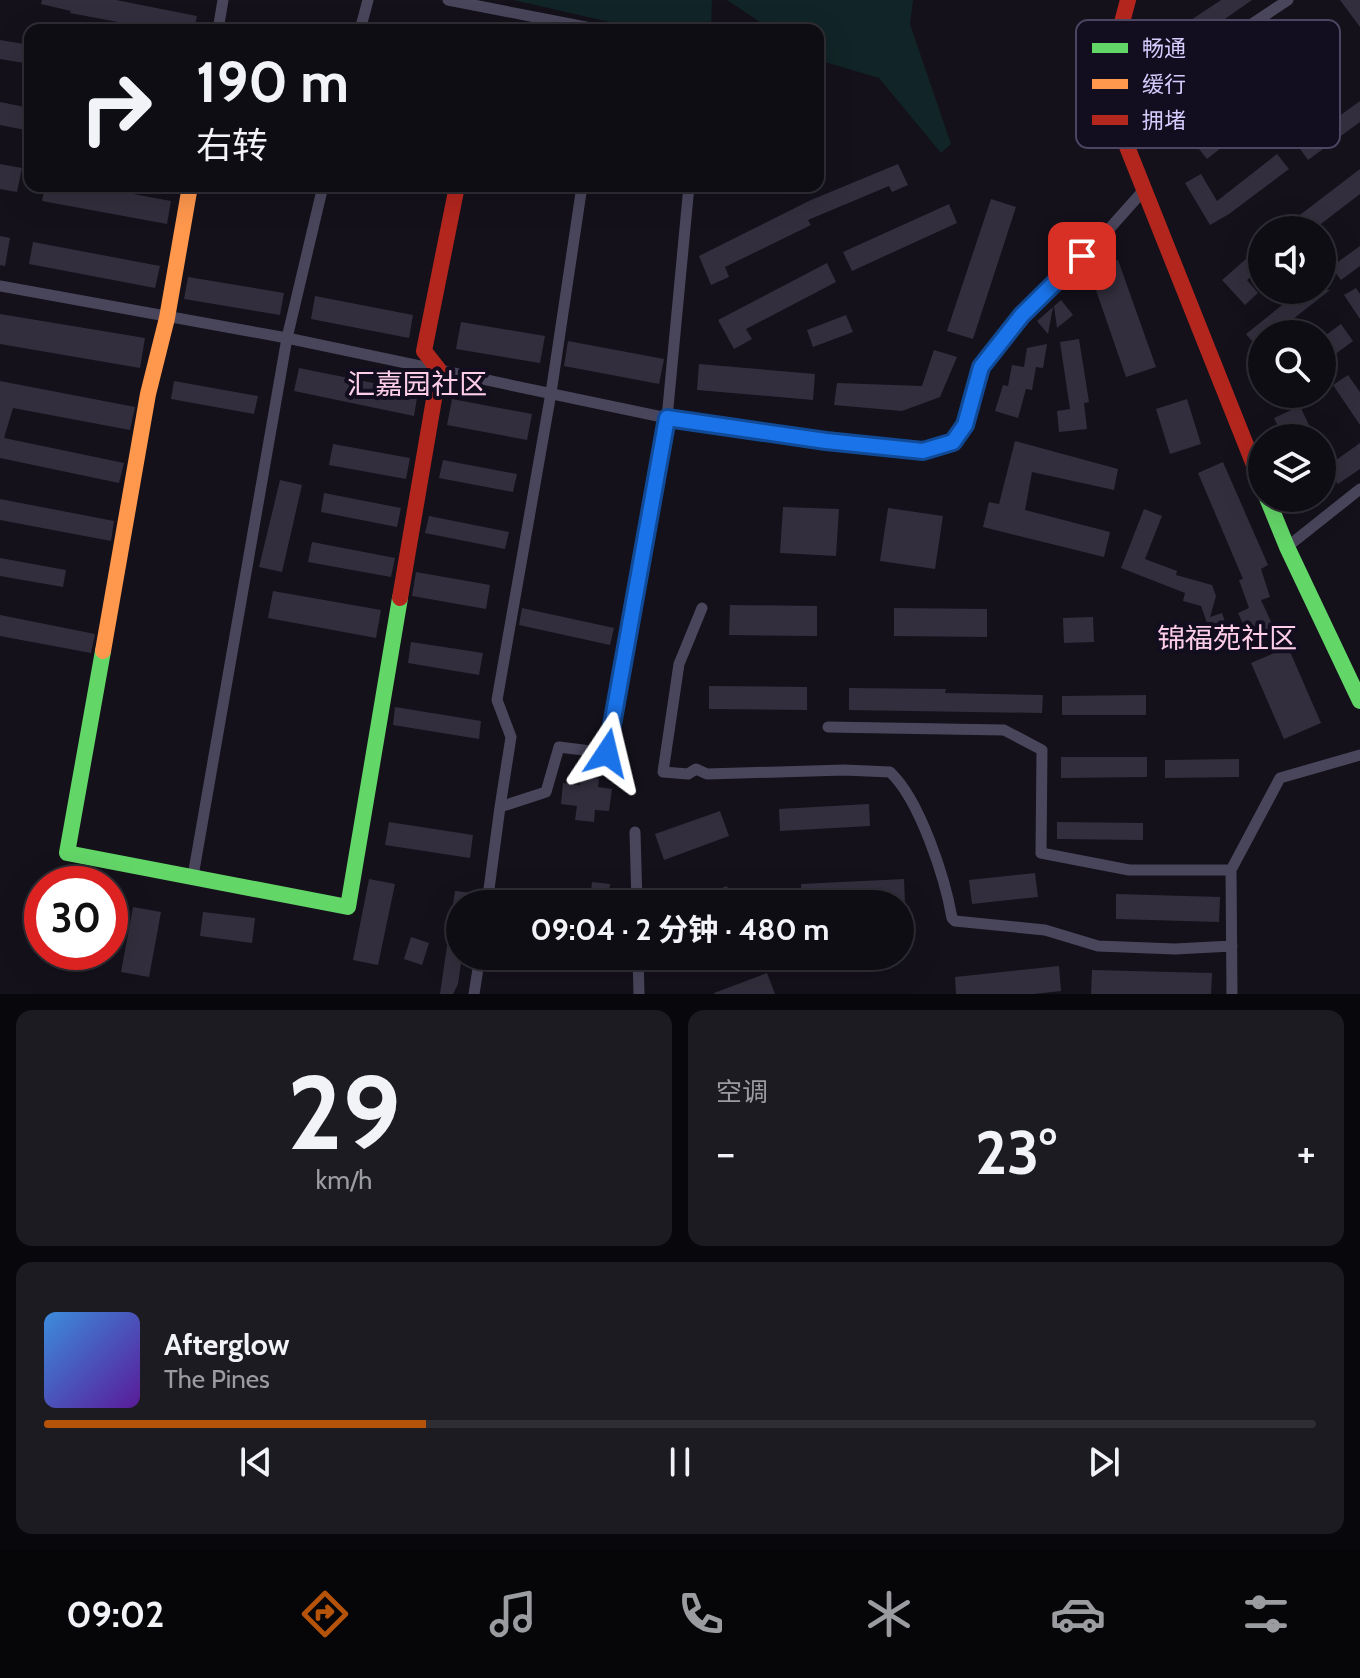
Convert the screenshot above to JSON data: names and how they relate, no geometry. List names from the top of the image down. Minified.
{"districts":["汇嘉园社区","锦福苑社区"],"legend":["畅通","缓行","拥堵"],"page":{"turn":["190 m","右转"],"limit":"30","trip":"09:04 · 2 分钟 · 480 m","tile":[["29","km/h"],"空调"],"heat":["−","23°","+"],"song":["Afterglow","The Pines"],"tabs":"09:02"}}
